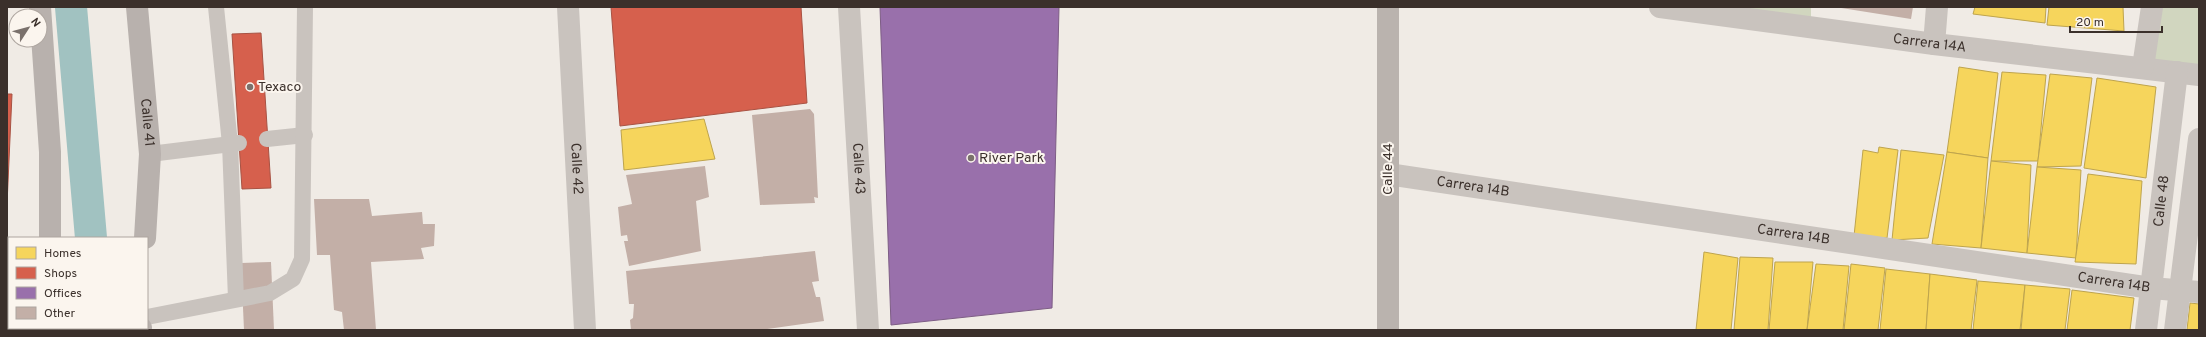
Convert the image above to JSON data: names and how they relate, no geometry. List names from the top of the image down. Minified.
{"streets":{"main road":["Calle 41"],"street":["Carrera 14A","Calle 42","Calle 43","Calle 44","Carrera 14B","Calle 48"]},"crossings":[["Carrera 14A","Calle 48"],["Calle 44","Carrera 14B"],["Carrera 14B","Calle 48"]],"places":["Texaco","River Park"],"legend":["Homes","Shops","Offices","Other"],"scale_bar":"20 m","north":"top right"}
